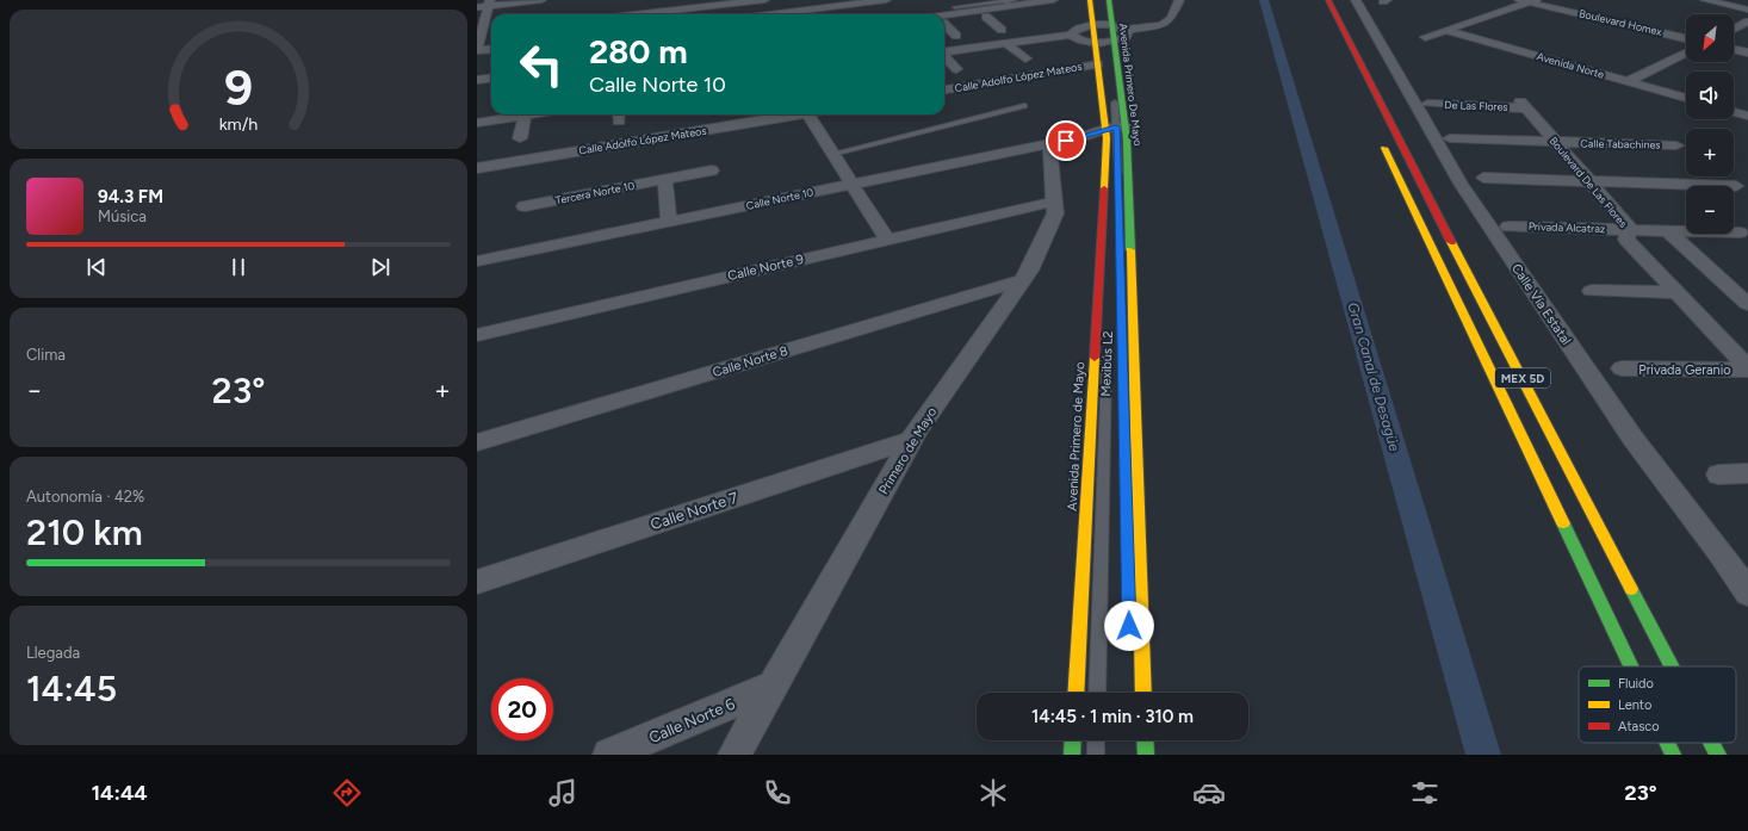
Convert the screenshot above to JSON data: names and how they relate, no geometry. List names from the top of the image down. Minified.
{"streets":{"highway":["Avenida Primero De Mayo","MEX 5D","Avenida Primero de Mayo"],"street":["Boulevard Homex","Avenida Norte","Calle Adolfo López Mateos","De Las Flores","Calle Tabachines","Boulevard De Las Flores","Tercera Norte 10","Calle Norte 10","Privada Alcatraz","Calle Norte 9","Calle Vía Estatal","Calle Norte 8","Privada Geranio","Primero de Mayo","Calle Norte 7","Calle Norte 6"],"lane":["Mexibús L2"]},"crossings":[["Avenida Primero De Mayo","Calle Norte 10"],["Avenida Primero De Mayo","Mexibús L2"],["Avenida Primero De Mayo","Avenida Primero de Mayo"],["De Las Flores","Boulevard De Las Flores"],["Calle Tabachines","Boulevard De Las Flores"],["Boulevard De Las Flores","Privada Alcatraz"],["Boulevard De Las Flores","Privada Geranio"],["Calle Norte 10","Mexibús L2"],["Calle Norte 10","Primero de Mayo"],["Calle Norte 9","Primero de Mayo"],["Calle Norte 8","Primero de Mayo"],["Primero de Mayo","Calle Norte 7"],["Primero de Mayo","Calle Norte 6"]],"water":["Gran Canal de Desagüe"],"legend":["Fluido","Lento","Atasco"],"north":"bottom left","page":{"map_buttons":["+","−"],"turn":["280 m","Calle Norte 10"],"song":["94.3 FM","Música"],"tile":["Clima",["Autonomía · 42%","210 km"],["Llegada","14:45"]],"heat":["−","23°","+"],"limit":"20","trip":"14:45 · 1 min · 310 m","tabs":["14:44","23°"],"gauge":["9","km/h"]}}
